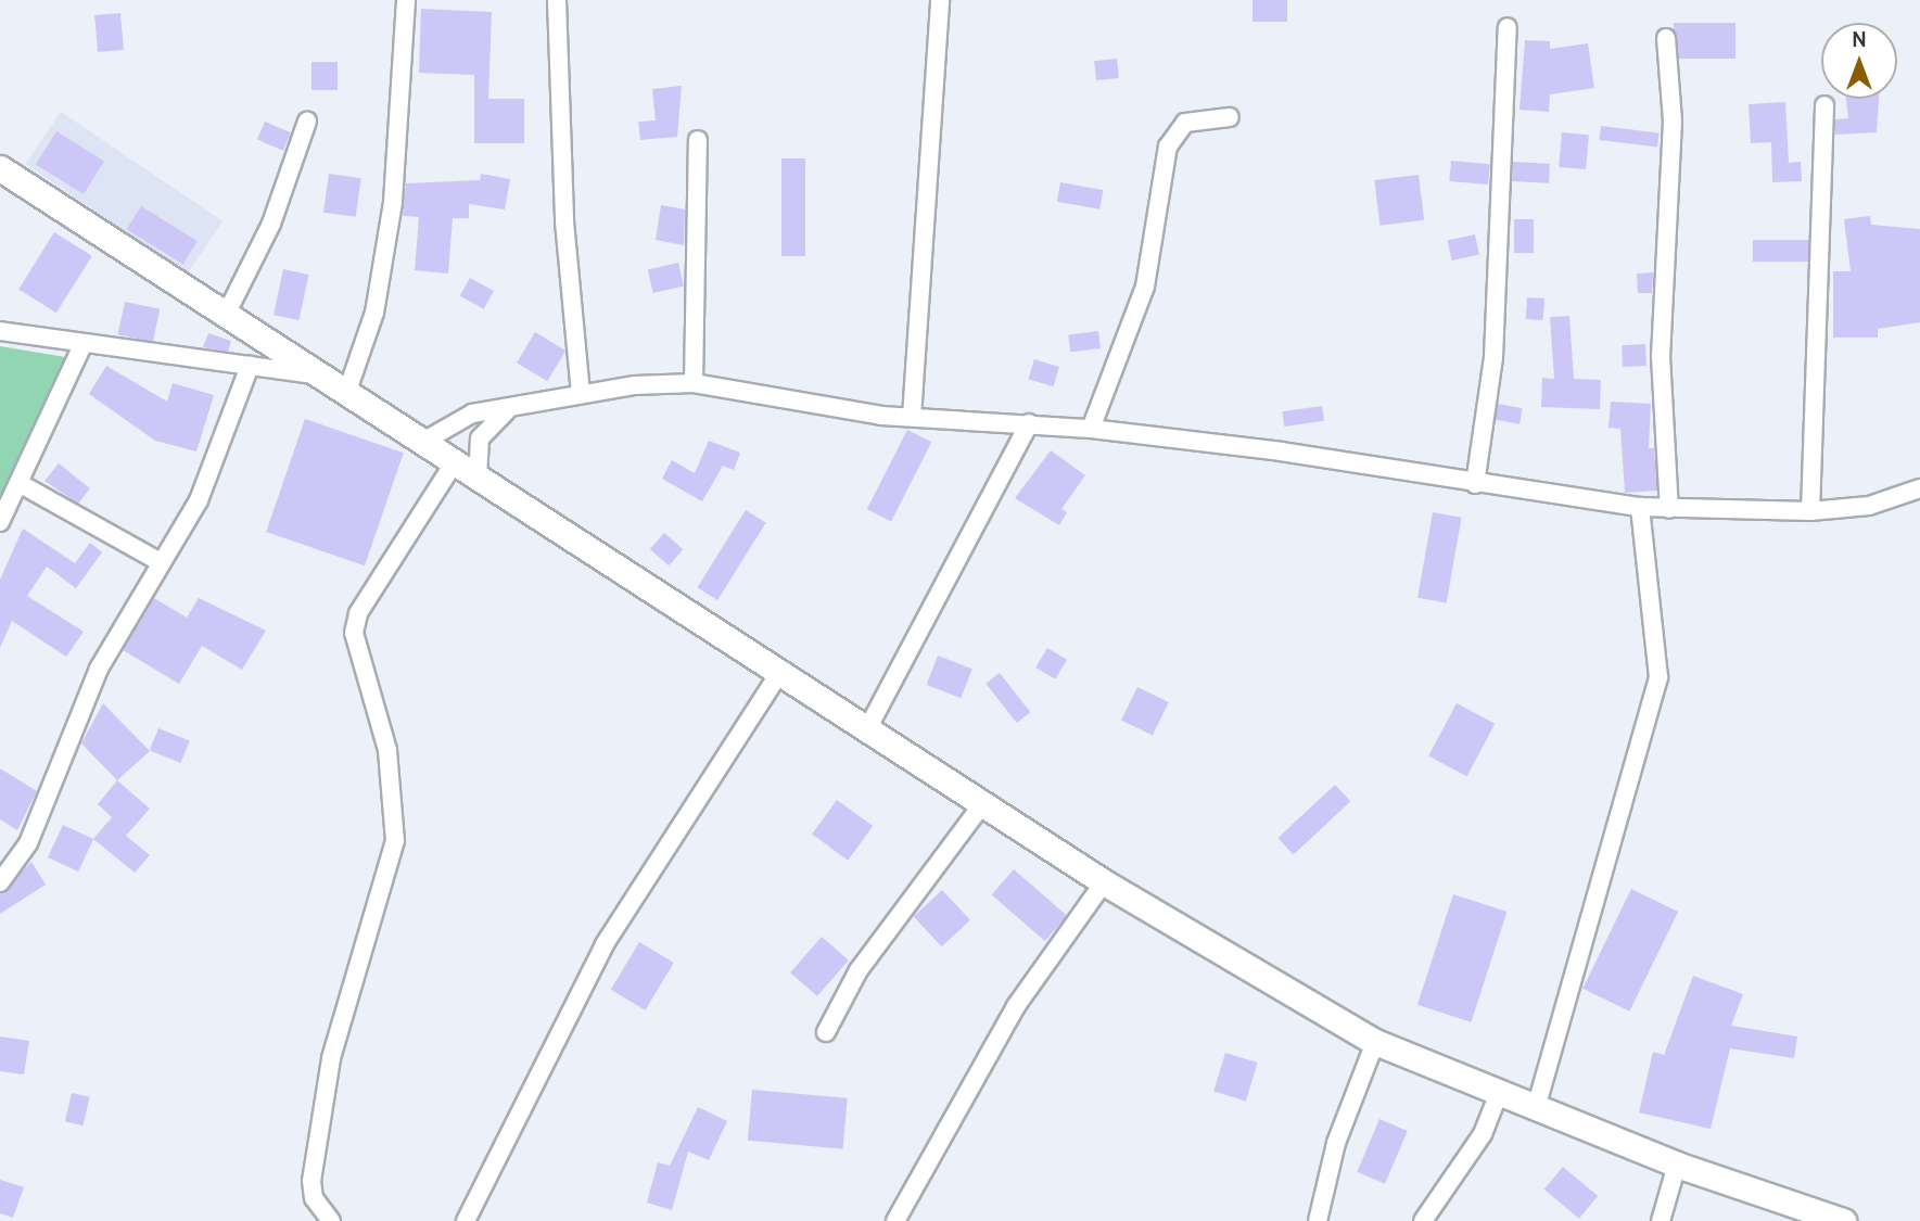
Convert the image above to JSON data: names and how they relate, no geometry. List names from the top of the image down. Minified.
{"north":"top"}
